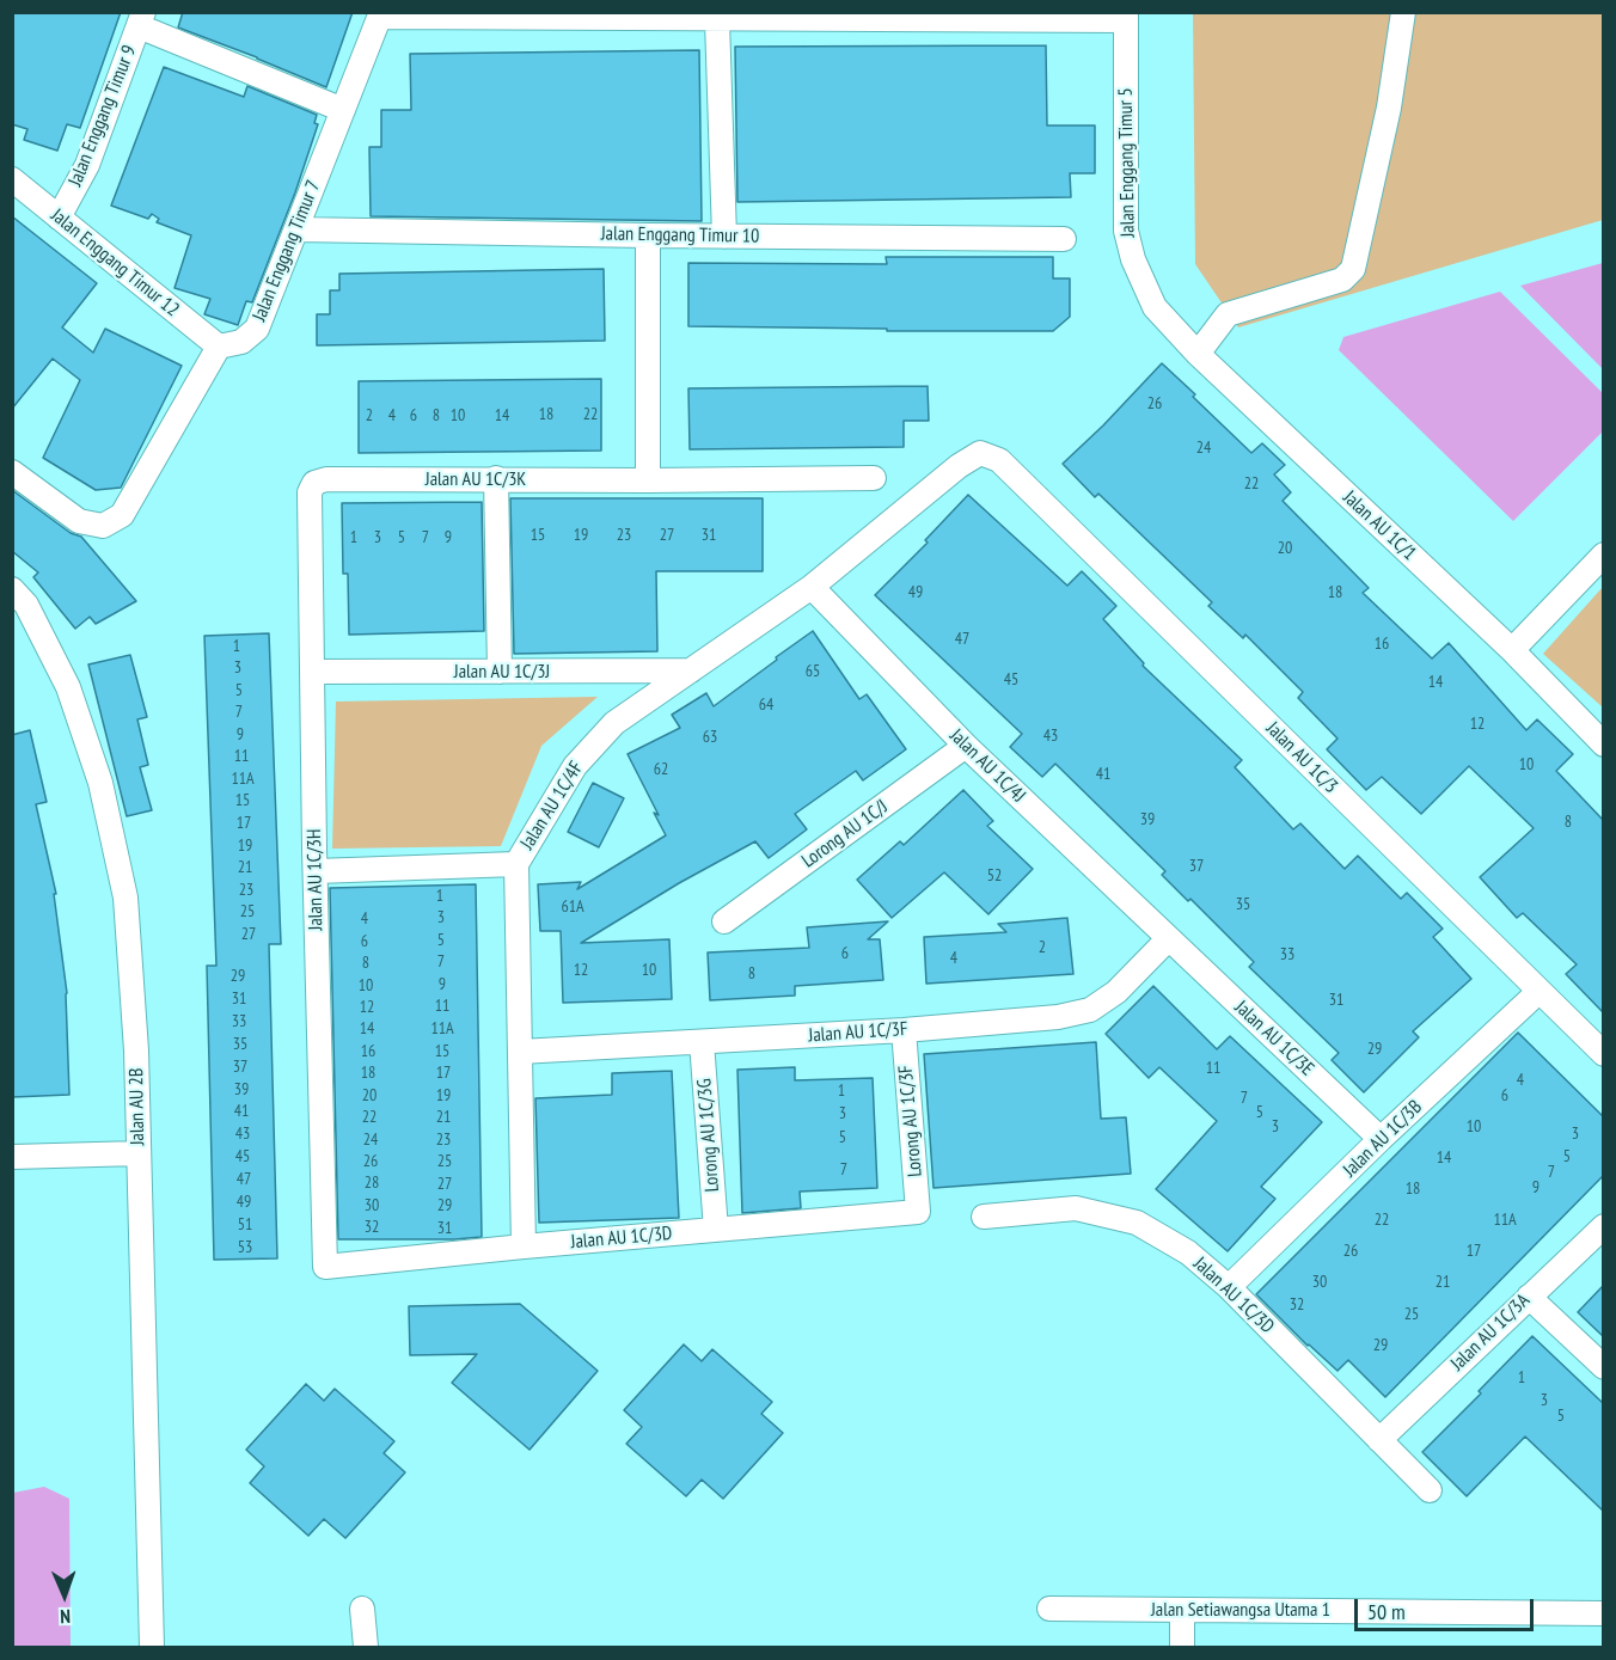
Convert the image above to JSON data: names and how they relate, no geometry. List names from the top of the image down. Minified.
{"streets":{"street":["Jalan Enggang Timur 9","Jalan Enggang Timur 5","Jalan Enggang Timur 10","Jalan Enggang Timur 7","Jalan Enggang Timur 12","Jalan AU 1C/3K","Jalan AU 1C/1","Jalan AU 1C/3J","Jalan AU 1C/3","Jalan AU 1C/4J","Jalan AU 1C/4F","Lorong AU 1C/J","Jalan AU 1C/3H","Jalan AU 1C/3F","Jalan AU 1C/3E","Jalan AU 2B","Lorong AU 1C/3F","Lorong AU 1C/3G","Jalan AU 1C/3B","Jalan AU 1C/3D","Jalan AU 1C/3A","Jalan Setiawangsa Utama 1"]},"crossings":[["Jalan Enggang Timur 9","Jalan Enggang Timur 12"],["Jalan Enggang Timur 5","Jalan AU 1C/1"],["Jalan Enggang Timur 10","Jalan Enggang Timur 7"],["Jalan Enggang Timur 7","Jalan Enggang Timur 12"],["Jalan AU 1C/3K","Jalan AU 1C/3H"],["Jalan AU 1C/3J","Jalan AU 1C/4F"],["Jalan AU 1C/3J","Jalan AU 1C/3H"],["Jalan AU 1C/3","Jalan AU 1C/4F"],["Jalan AU 1C/3","Jalan AU 1C/3B"],["Jalan AU 1C/4J","Jalan AU 1C/4F"],["Jalan AU 1C/4J","Lorong AU 1C/J"],["Jalan AU 1C/4J","Jalan AU 1C/3F"],["Jalan AU 1C/4J","Jalan AU 1C/3E"],["Jalan AU 1C/4F","Jalan AU 1C/3F"],["Jalan AU 1C/4F","Jalan AU 1C/3D"],["Jalan AU 1C/3H","Jalan AU 1C/3D"],["Jalan AU 1C/3F","Jalan AU 1C/3E"],["Jalan AU 1C/3F","Lorong AU 1C/3F"],["Jalan AU 1C/3F","Lorong AU 1C/3G"],["Jalan AU 1C/3E","Jalan AU 1C/3B"],["Lorong AU 1C/3F","Jalan AU 1C/3D"],["Lorong AU 1C/3G","Jalan AU 1C/3D"],["Jalan AU 1C/3B","Jalan AU 1C/3D"],["Jalan AU 1C/3D","Jalan AU 1C/3A"]],"house_numbers":["26","18","22","2","4","6","8","10","14","24","22","15","19","23","27","31","1","3","5","7","9","20","49","18","47","16","1","3","65","45","14","5","64","7","12","9","43","63","11","10","62","41","11A","15","39","8","17","19","37","21","52","23","1","35","61A","25","3","4","27","5","6","2","6","33","4","7","8","12","10","8","29","9","10","31","31","11","12","33","14","11A","35","29","16","15","37","11","18","17","4","39","1","20","19","6","7","41","5","3","22","21","3","10","43","3","5","24","23","45","5","14","26","25","7","7","47","28","27","9","18","49","30","29","22","11A","51","32","31","53","26","17","30","21","32","25","29","1","3","5"],"scale_bar":"50 m","north":"bottom"}
